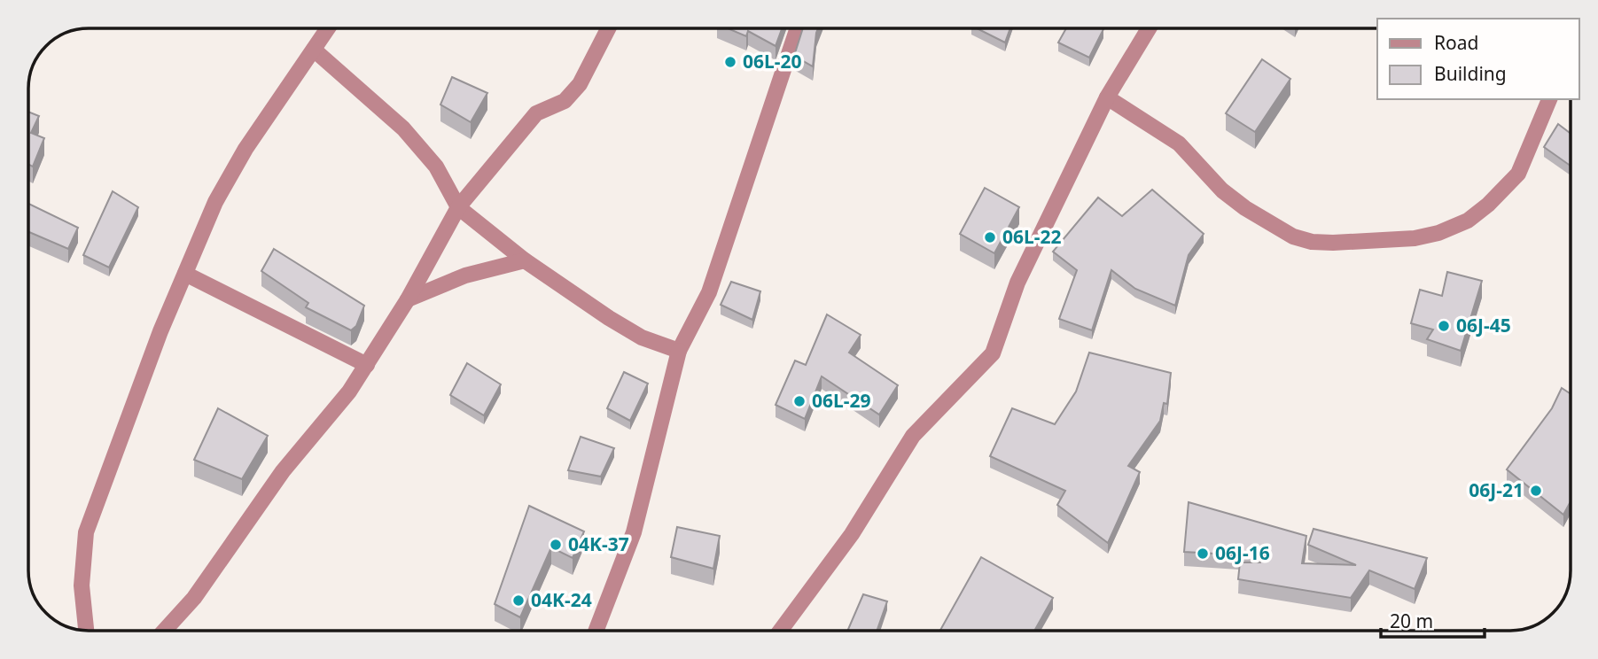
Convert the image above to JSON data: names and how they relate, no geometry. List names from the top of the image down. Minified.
{"places":["06L-20","06L-22","06J-45","06L-29","06J-21","04K-37","06J-16","04K-24"],"legend":["Road","Building"],"scale_bar":"20 m"}
